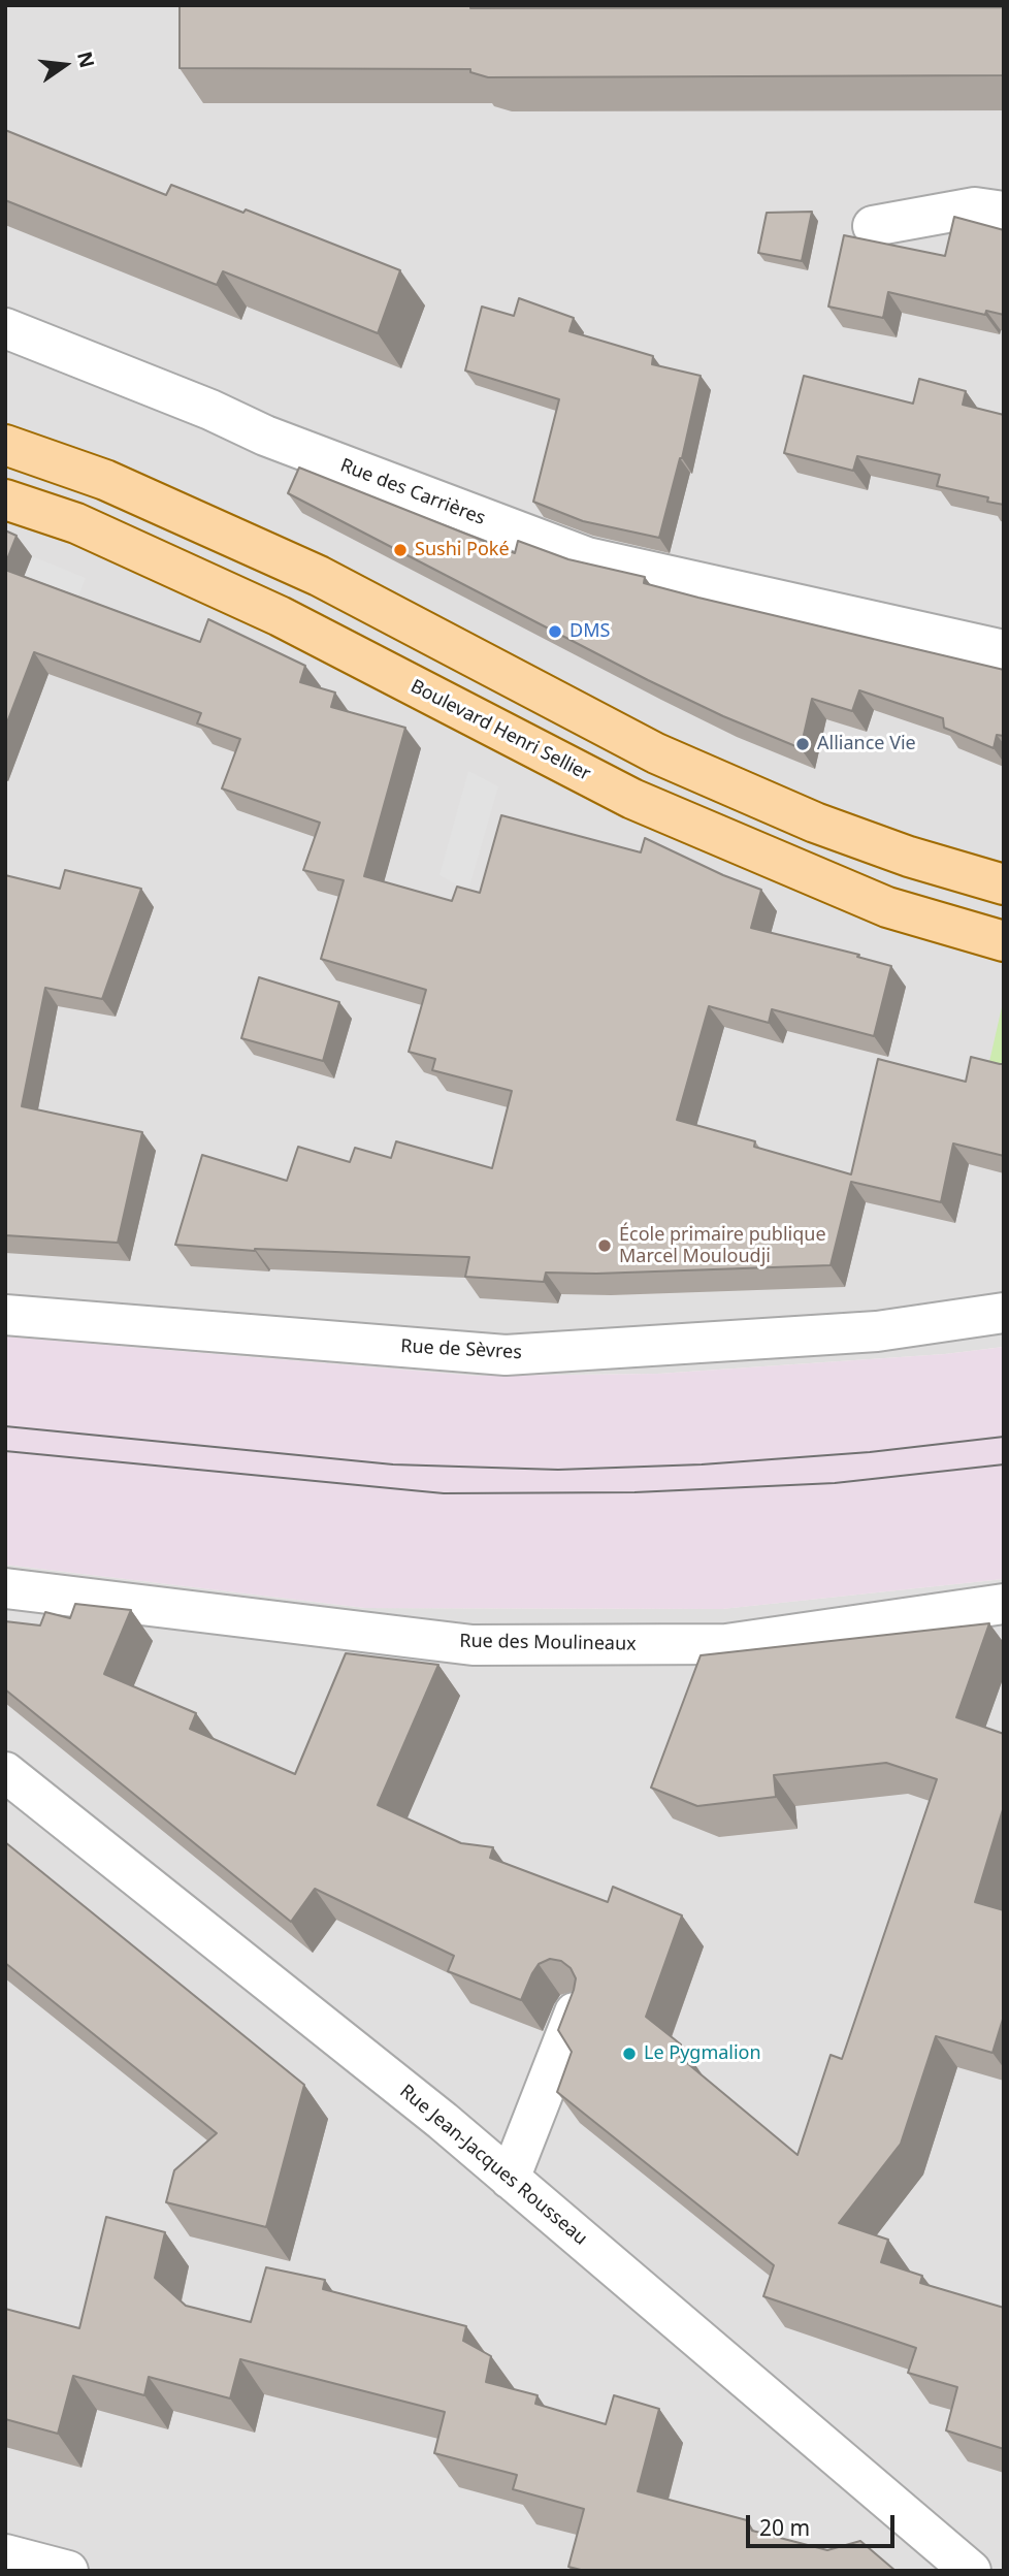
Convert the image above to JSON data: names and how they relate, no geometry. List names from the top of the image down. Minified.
{"streets":{"main road":["Boulevard Henri Sellier"],"street":["Rue des Carrières","Rue de Sèvres","Rue des Moulineaux","Rue Jean-Jacques Rousseau"]},"places":["Sushi Poké","DMS","Alliance Vie","École primaire publique Marcel Mouloudji","Le Pygmalion"],"scale_bar":"20 m","north":"right"}
